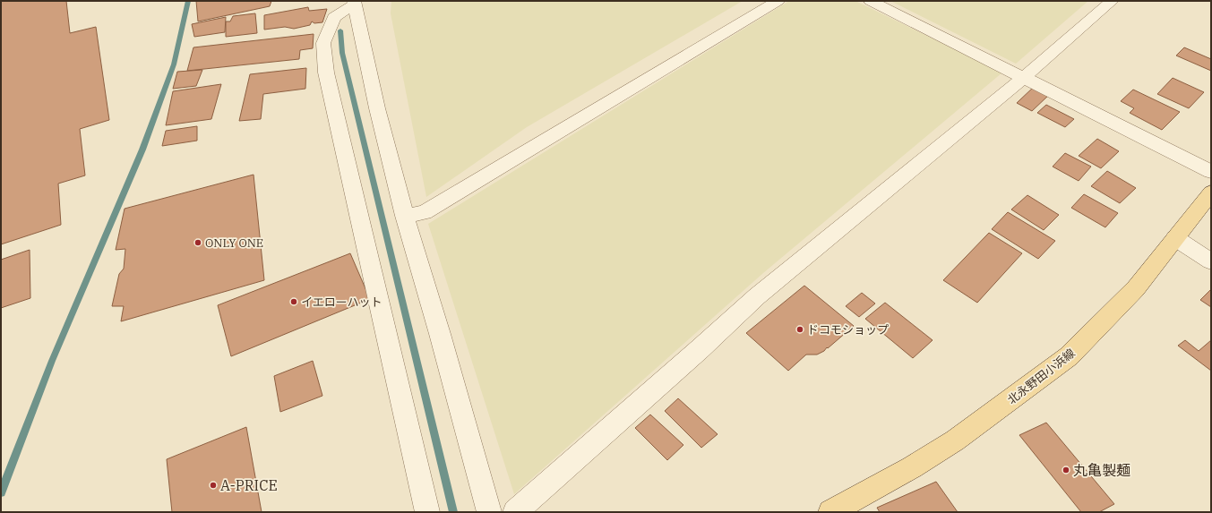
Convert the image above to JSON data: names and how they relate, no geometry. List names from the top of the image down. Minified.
{"streets":{"main road":["北永野田小浜線"]},"places":["ONLY ONE","イエローハット","ドコモショップ","丸亀製麺","A-PRICE"]}
